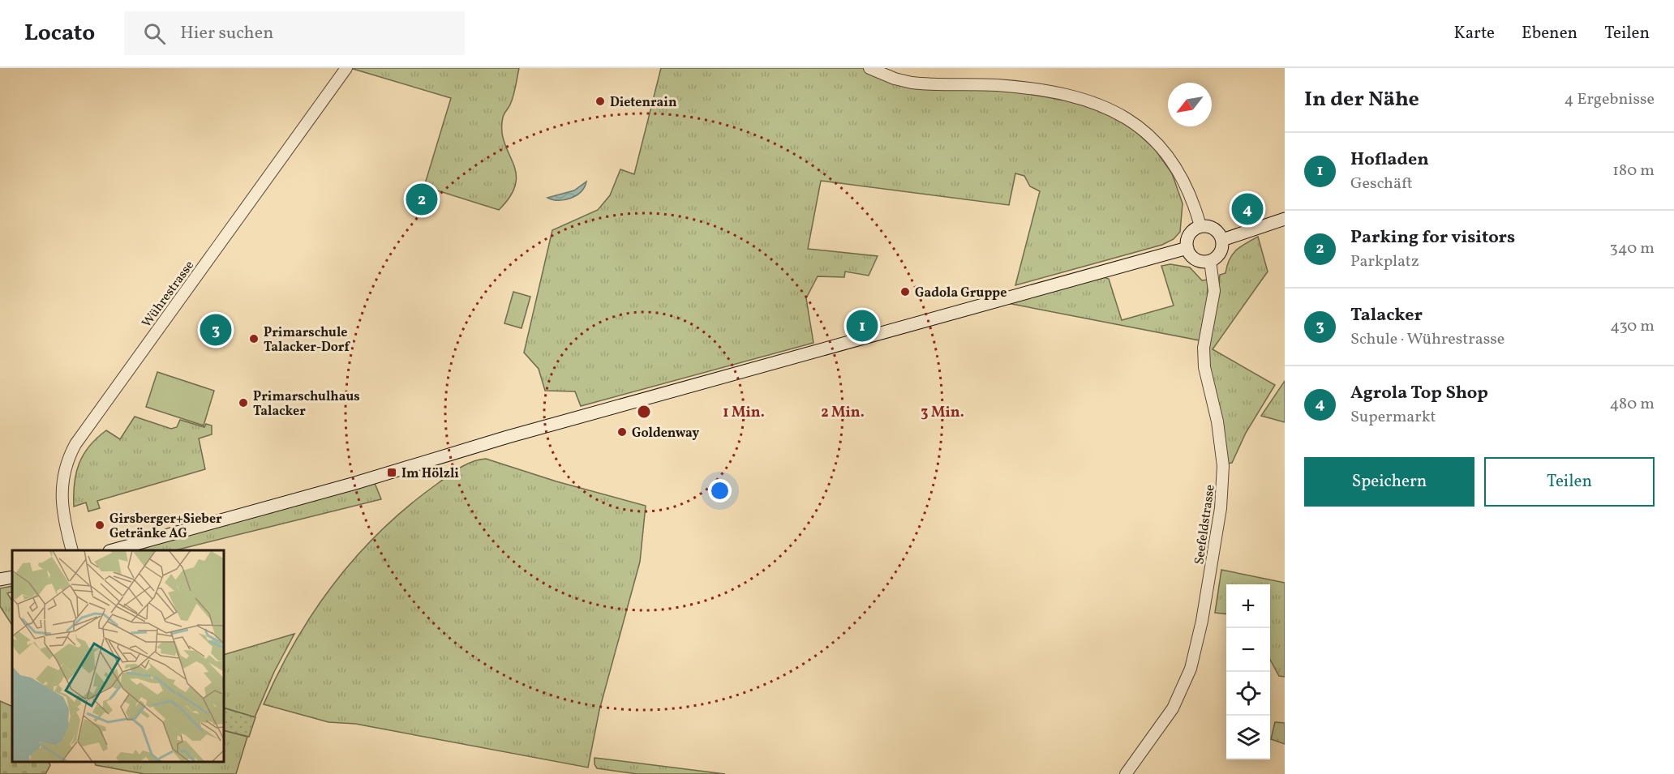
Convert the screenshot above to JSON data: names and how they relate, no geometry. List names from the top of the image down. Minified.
{"streets":{"street":["Wührestrasse","Seefeldstrasse"]},"places":{"other":["Dietenrain","Gadola Gruppe","Primarschule Talacker-Dorf","Primarschulhaus Talacker","Goldenway","Girsberger+Sieber Getränke AG"],"transit":["Im Hölzli"]},"north":"bottom left","page":{"header":"Locato","search":"Hier suchen","nav":["Karte","Ebenen","Teilen"],"heading":["In der Nähe","4 Ergebnisse"],"list":[{"mark":"1","name":"Hofladen","note":"Geschäft","value":"180 m"},{"mark":"2","name":"Parking for visitors","note":"Parkplatz","value":"340 m"},{"mark":"3","name":"Talacker","note":"Schule · Wührestrasse","value":"430 m"},{"mark":"4","name":"Agrola Top Shop","note":"Supermarkt","value":"480 m"}],"pins":["2","4","1","3"],"buttons":["Speichern","Teilen"],"map_buttons":["+","−"]},"rings":["1 Min.","2 Min.","3 Min."]}
